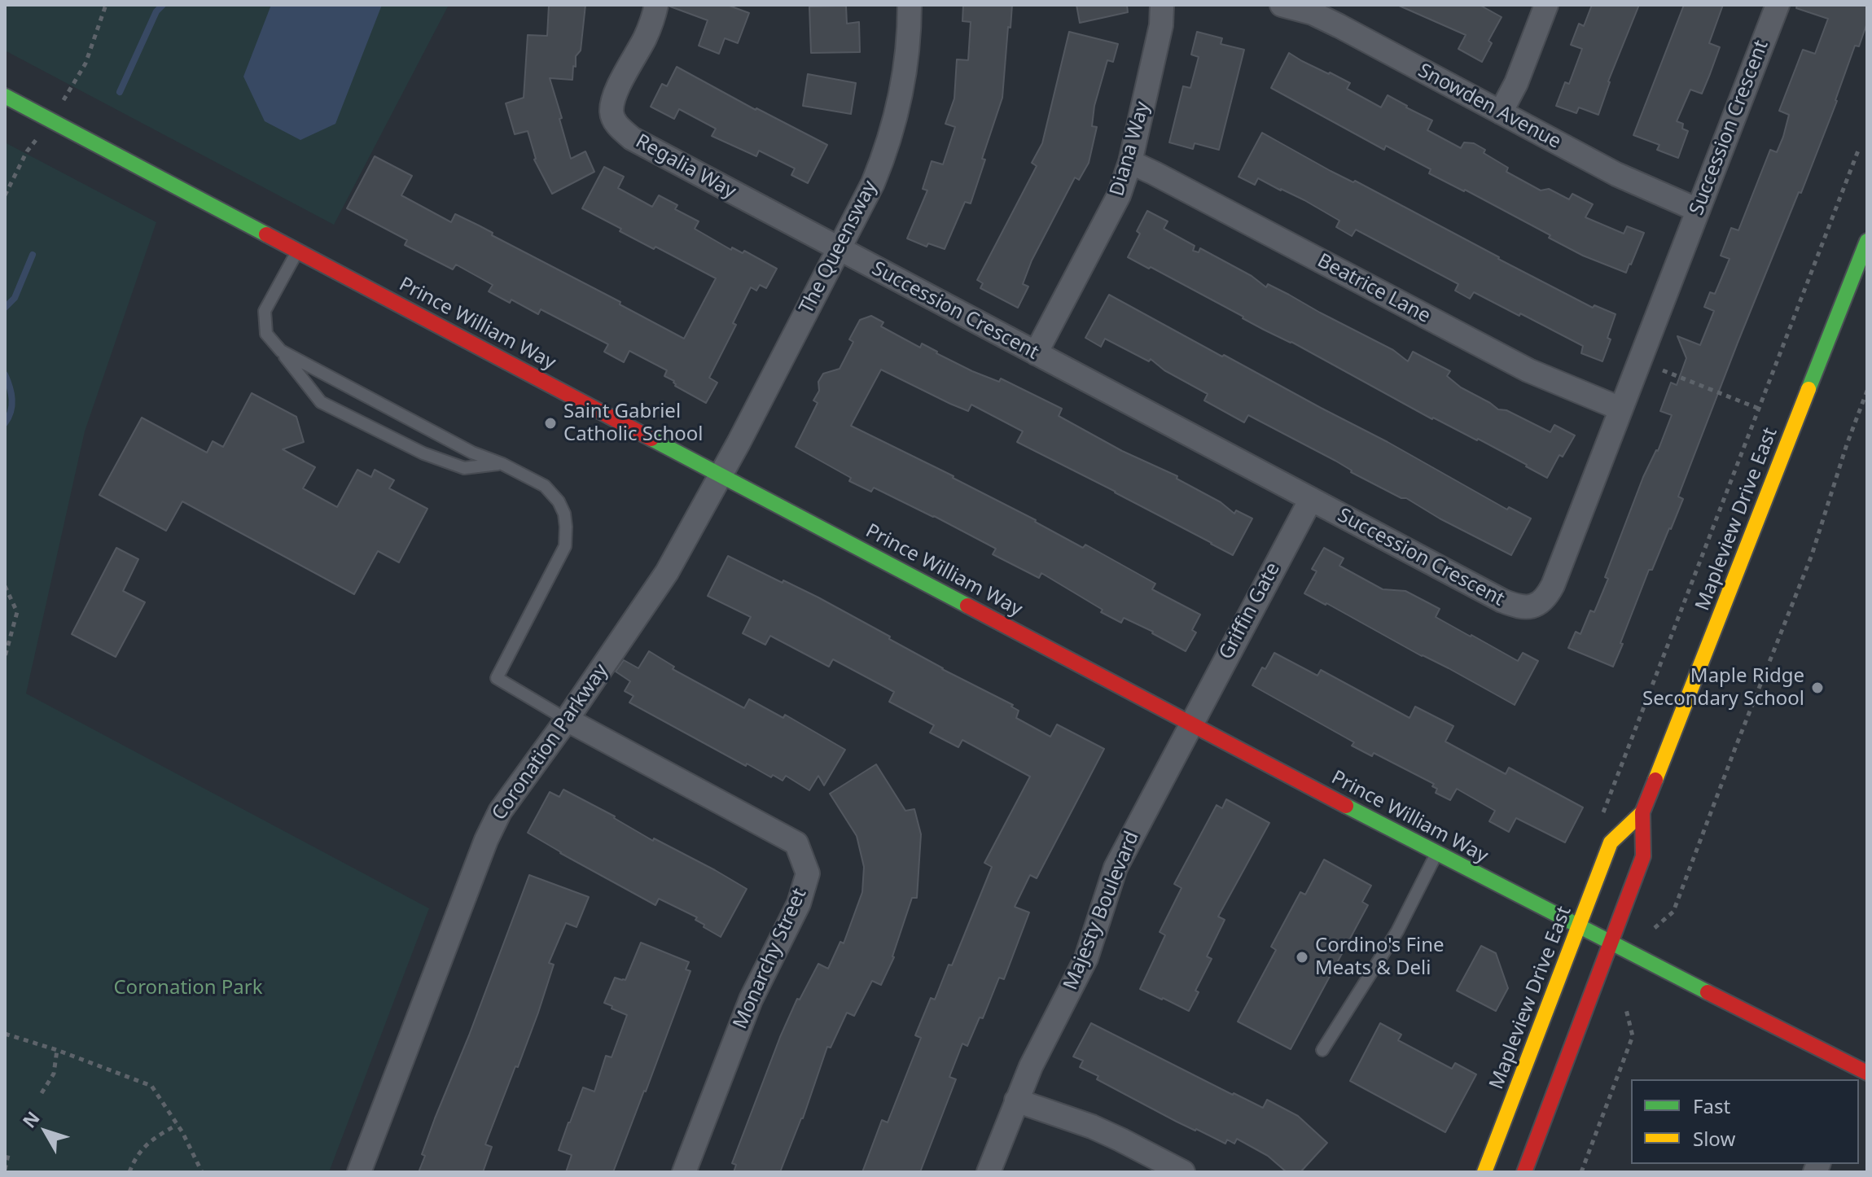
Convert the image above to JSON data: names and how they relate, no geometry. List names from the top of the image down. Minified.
{"streets":{"street":["Snowden Avenue","Succession Crescent","Diana Way","Regalia Way","The Queensway","Beatrice Lane","Prince William Way","Mapleview Drive East","Griffin Gate","Coronation Parkway","Majesty Boulevard","Monarchy Street"]},"crossings":[["Snowden Avenue","Succession Crescent"],["Succession Crescent","Diana Way"],["Succession Crescent","Regalia Way"],["Succession Crescent","The Queensway"],["Succession Crescent","Beatrice Lane"],["Succession Crescent","Griffin Gate"],["Diana Way","Beatrice Lane"],["Regalia Way","The Queensway"],["The Queensway","Prince William Way"],["The Queensway","Coronation Parkway"],["Prince William Way","Mapleview Drive East"],["Prince William Way","Griffin Gate"],["Prince William Way","Coronation Parkway"],["Prince William Way","Majesty Boulevard"],["Griffin Gate","Majesty Boulevard"],["Coronation Parkway","Monarchy Street"]],"parks":["Coronation Park"],"places":["Saint Gabriel Catholic School","Maple Ridge Secondary School","Cordino's Fine Meats & Deli"],"legend":["Fast","Slow"],"north":"top left"}
